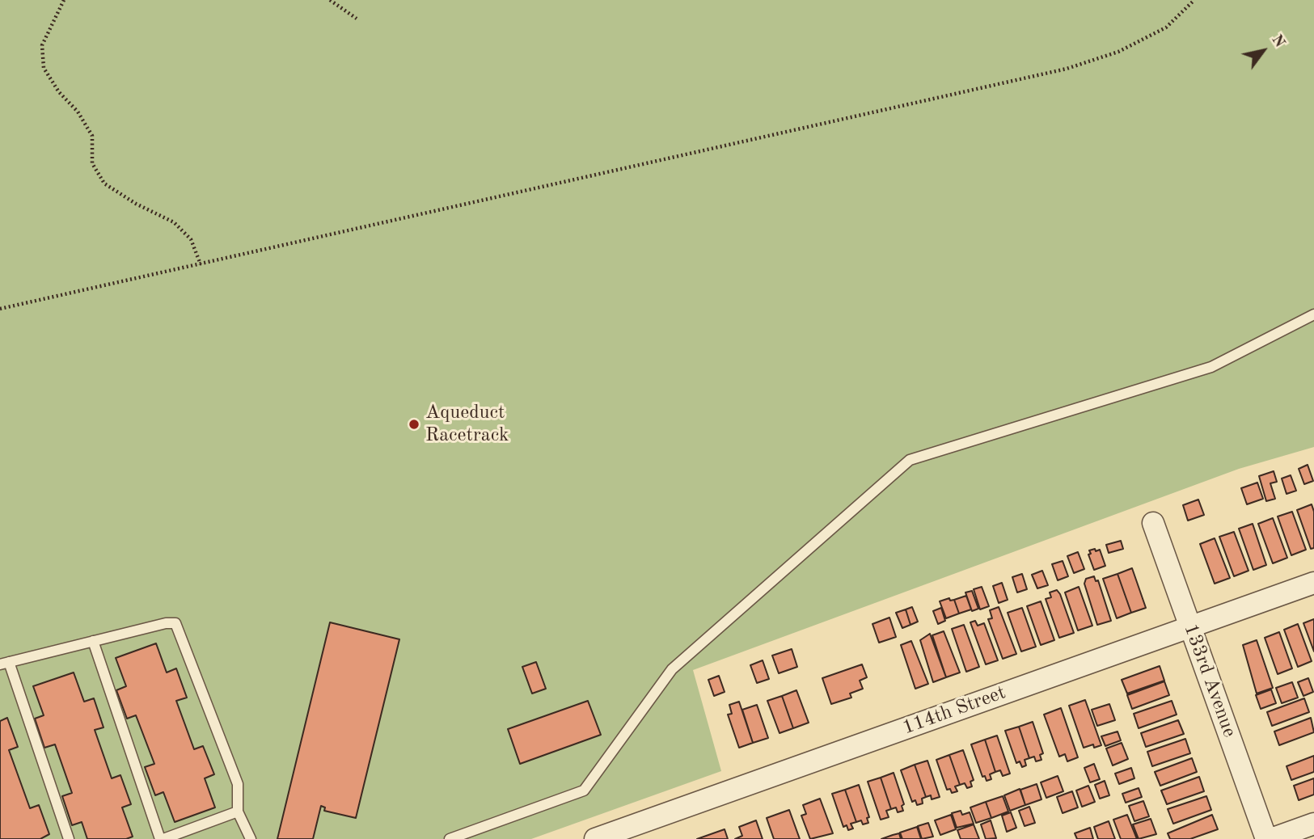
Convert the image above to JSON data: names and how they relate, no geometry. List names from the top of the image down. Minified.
{"streets":{"street":["133rd Avenue","114th Street"]},"crossings":[["133rd Avenue","114th Street"]],"places":["Aqueduct Racetrack"],"north":"top right"}
